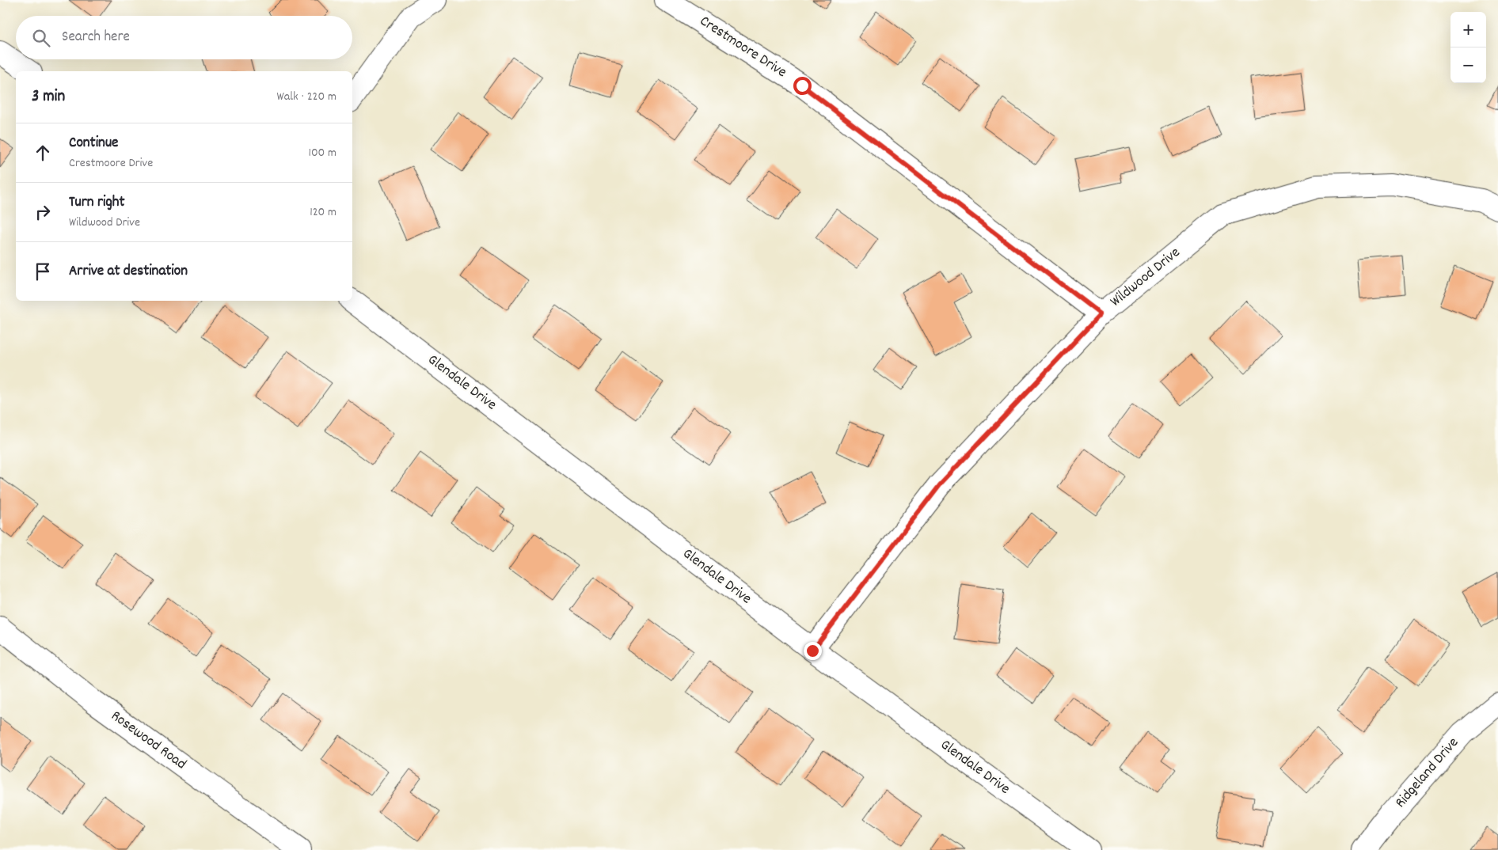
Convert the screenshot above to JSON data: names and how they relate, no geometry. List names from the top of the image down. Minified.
{"streets":{"street":["Crestmoore Drive","Wildwood Drive","Glendale Drive","Rosewood Road","Ridgeland Drive"]},"crossings":[["Crestmoore Drive","Wildwood Drive"],["Wildwood Drive","Glendale Drive"]],"page":{"map_buttons":["+","−"],"search":"Search here","heading":["3 min","Walk · 220 m"],"list":[["Continue","Crestmoore Drive","100 m"],["Turn right","Wildwood Drive","120 m"],"Arrive at destination"]}}
